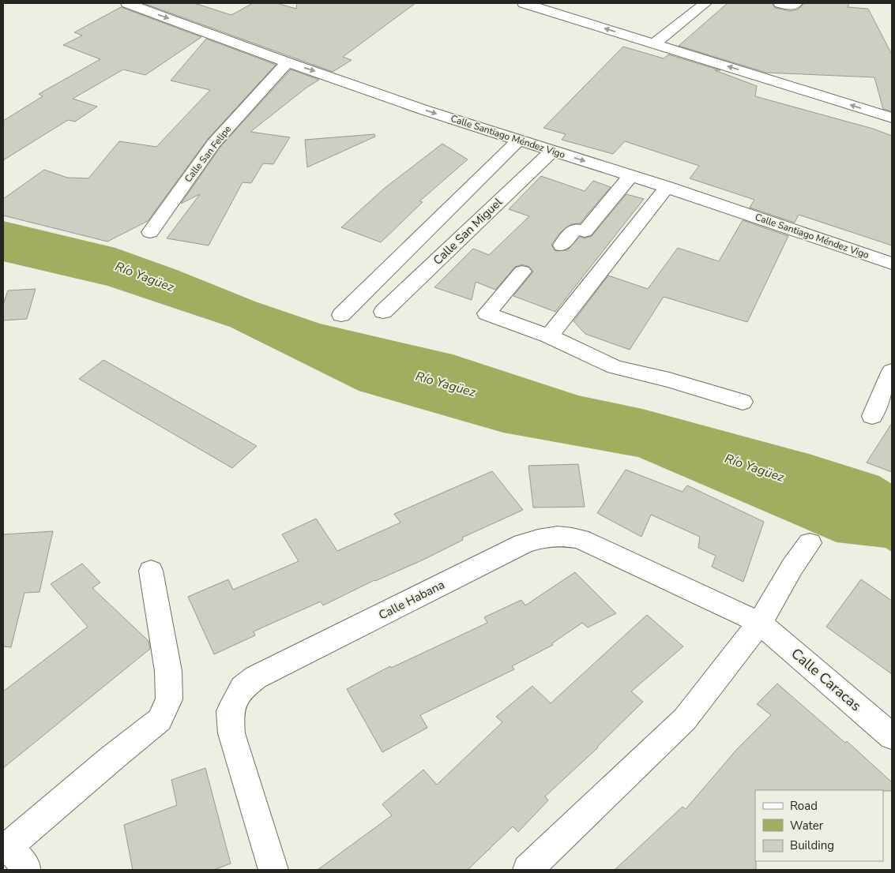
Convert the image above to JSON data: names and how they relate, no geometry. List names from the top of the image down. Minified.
{"streets":{"street":["Calle Santiago Méndez Vigo","Calle San Felipe","Calle San Miguel","Calle Habana","Calle Caracas"]},"crossings":[["Calle Santiago Méndez Vigo","Calle San Felipe"],["Calle Santiago Méndez Vigo","Calle San Miguel"],["Calle Habana","Calle Caracas"]],"one_way":["Calle Santiago Méndez Vigo"],"water":["Río Yagüez"],"legend":["Road","Water","Building"]}
